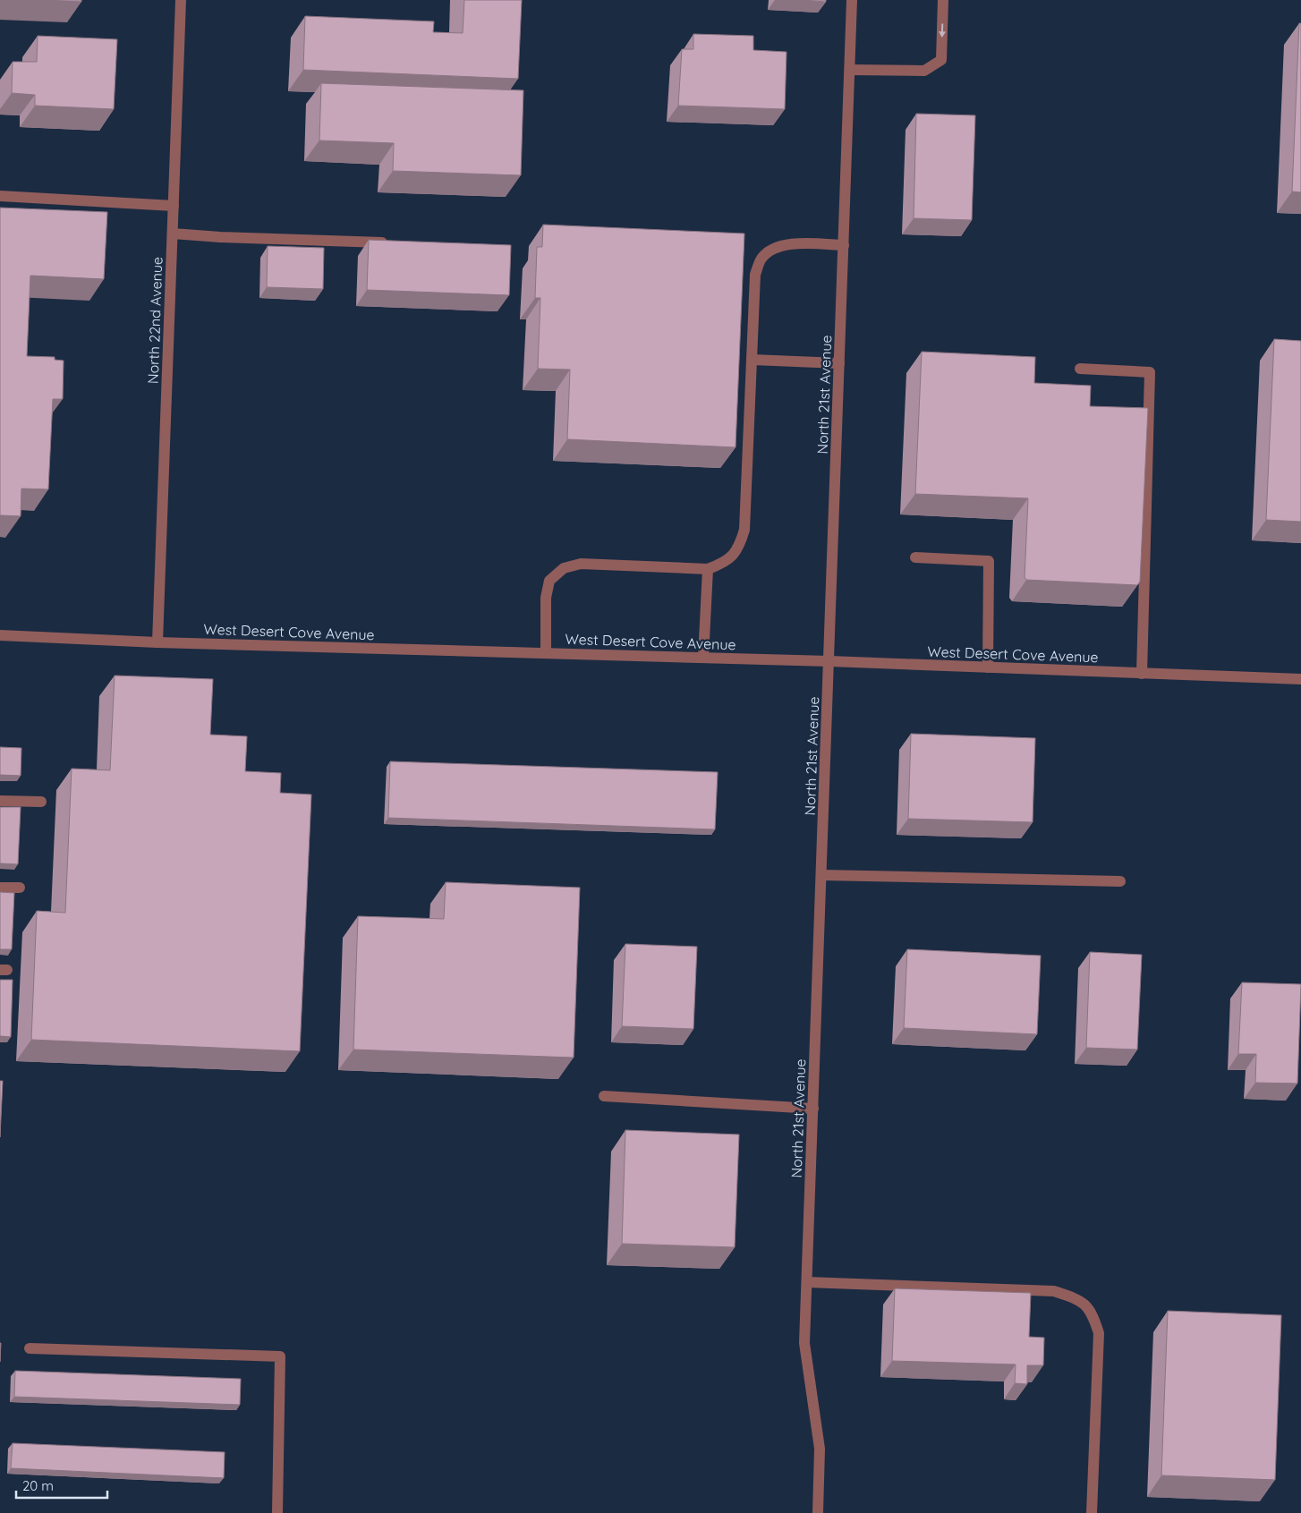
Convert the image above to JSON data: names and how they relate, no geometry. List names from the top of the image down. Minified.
{"streets":{"street":["North 22nd Avenue","North 21st Avenue","West Desert Cove Avenue"]},"crossings":[["North 22nd Avenue","West Desert Cove Avenue"],["North 21st Avenue","West Desert Cove Avenue"]],"scale_bar":"20 m"}
